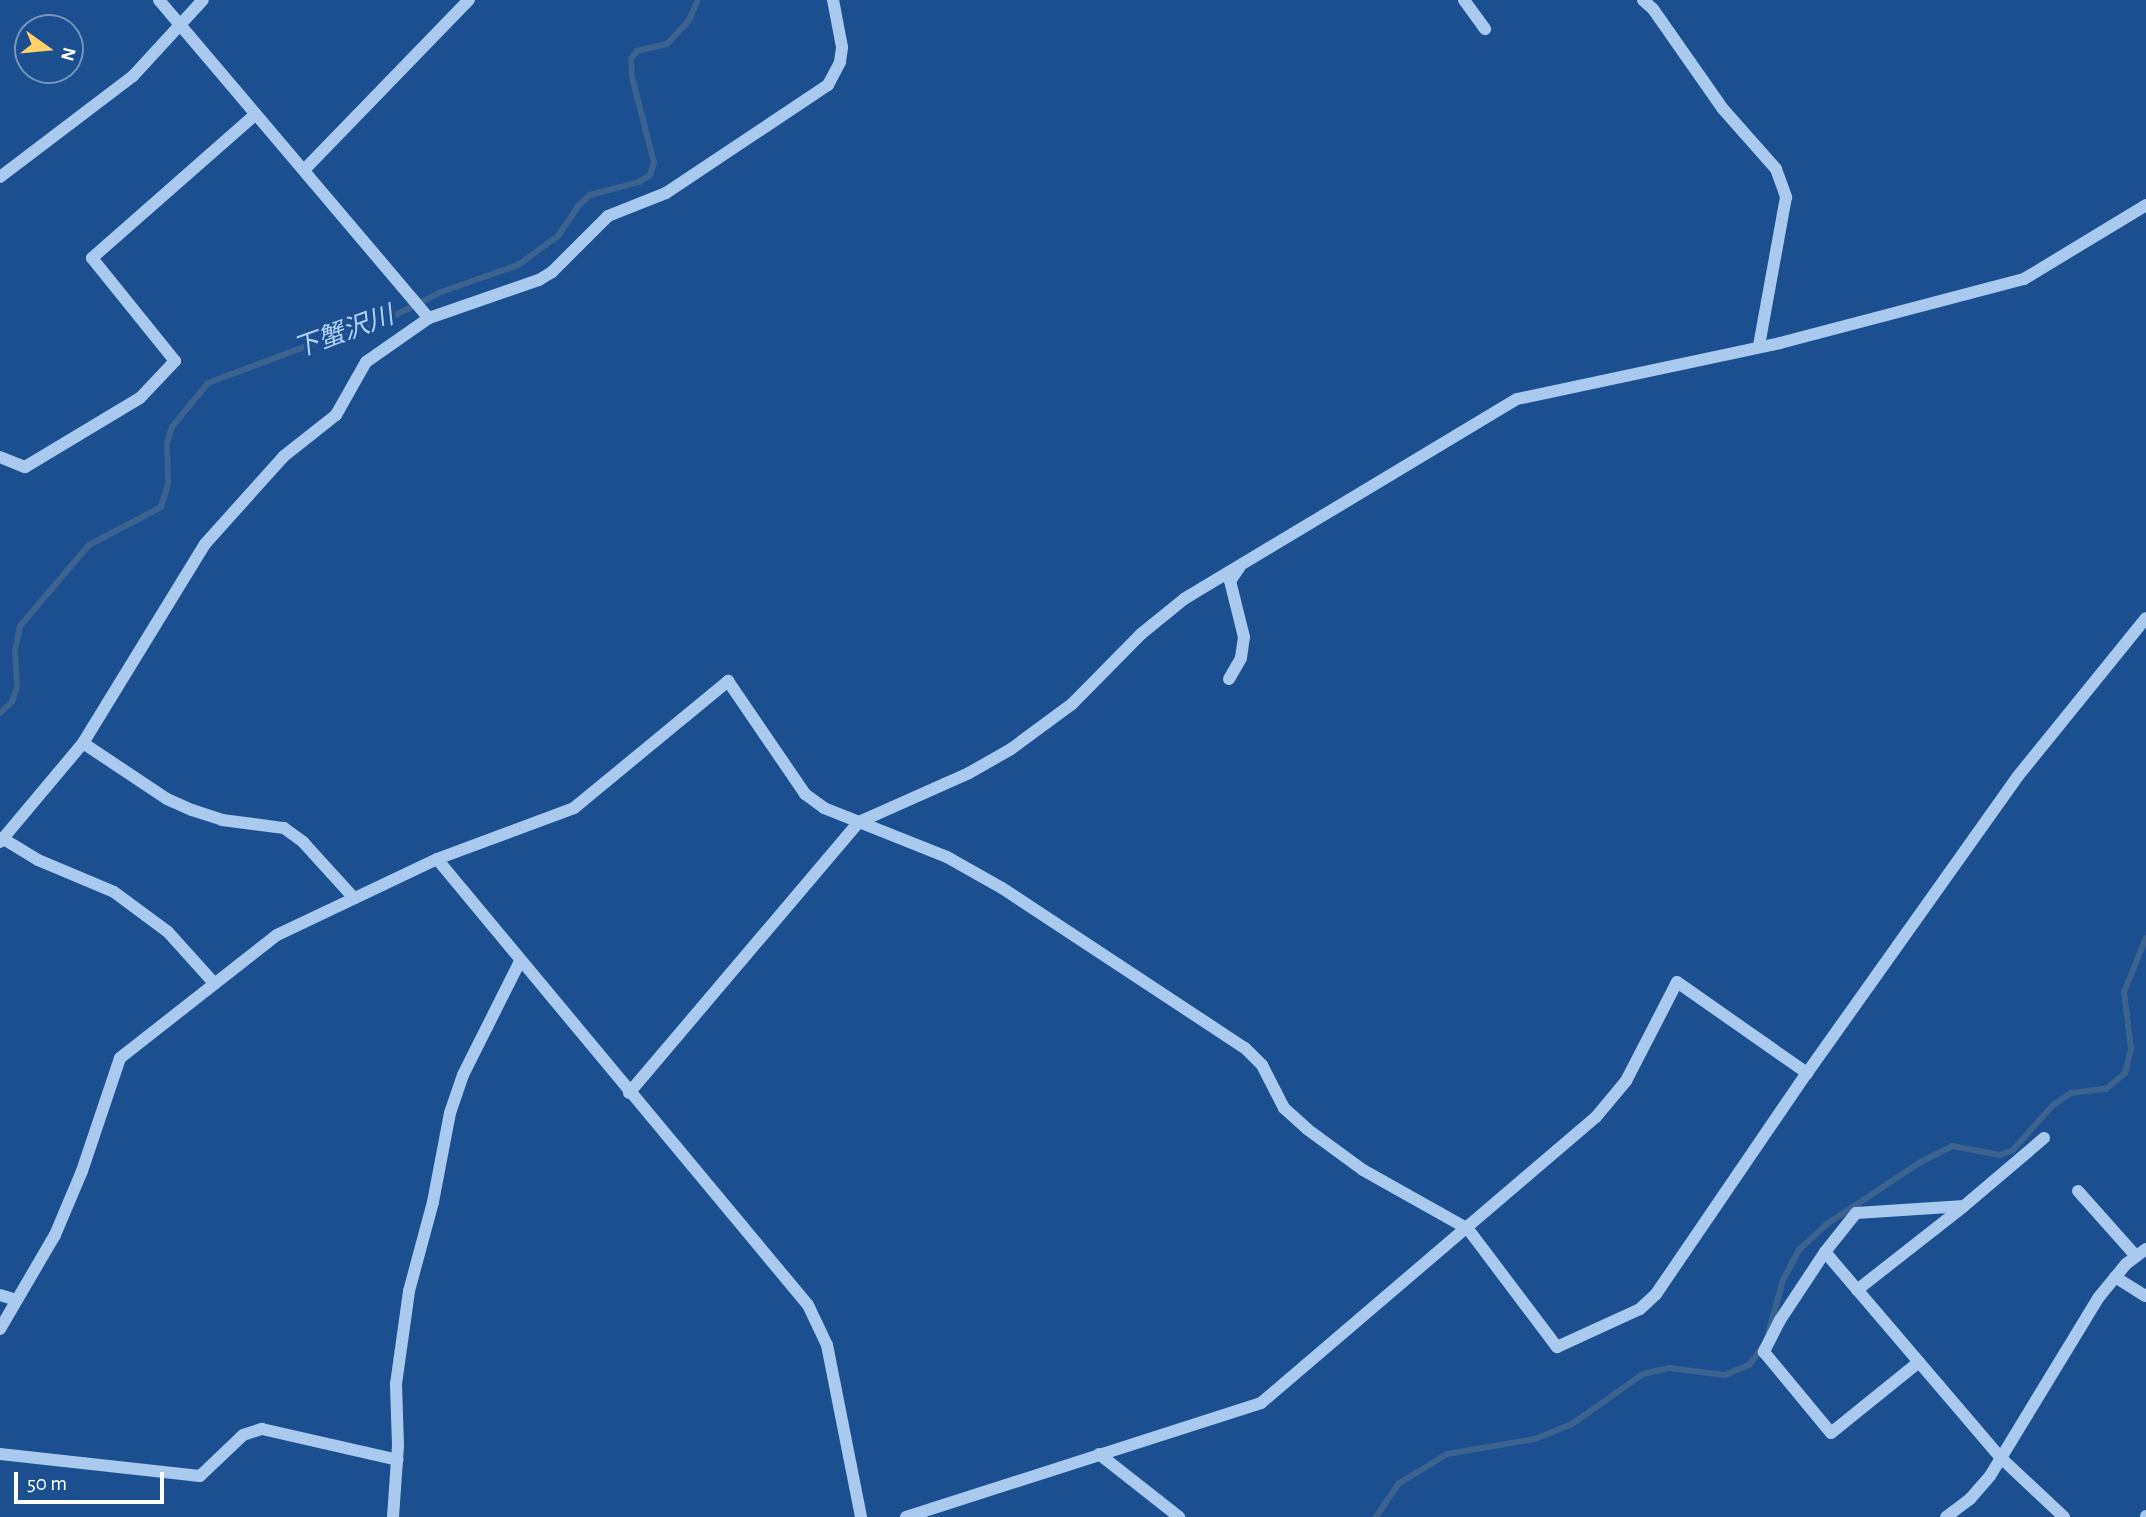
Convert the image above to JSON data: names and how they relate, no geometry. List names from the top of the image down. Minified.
{"water":["下蟹沢川"],"scale_bar":"50 m","north":"right"}
